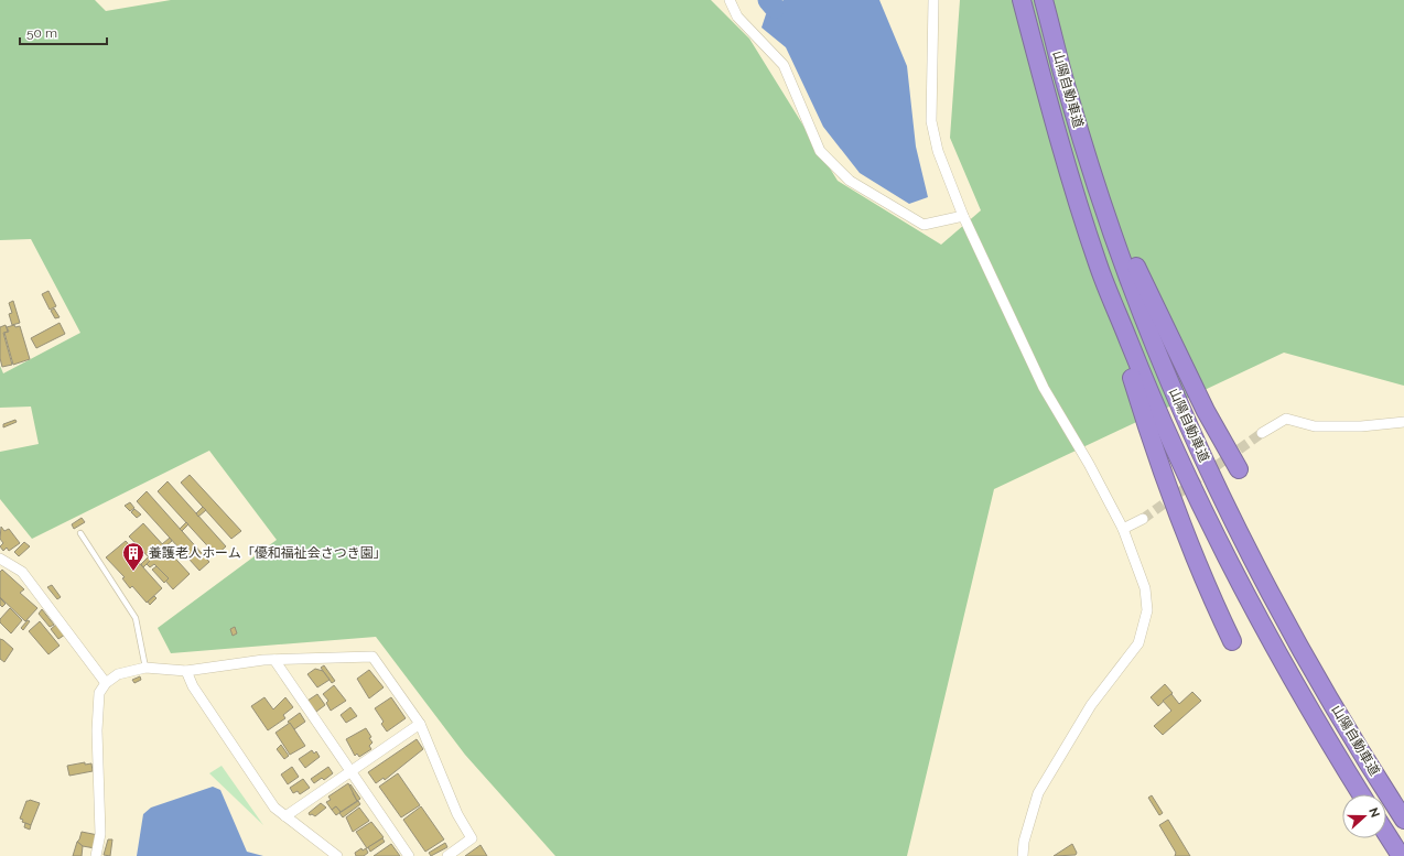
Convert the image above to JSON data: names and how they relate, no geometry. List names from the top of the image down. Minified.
{"streets":{"highway":["山陽自動車道"]},"places":{"building":["養護老人ホーム「優和福祉会さつき園」"]},"scale_bar":"50 m","north":"right"}
